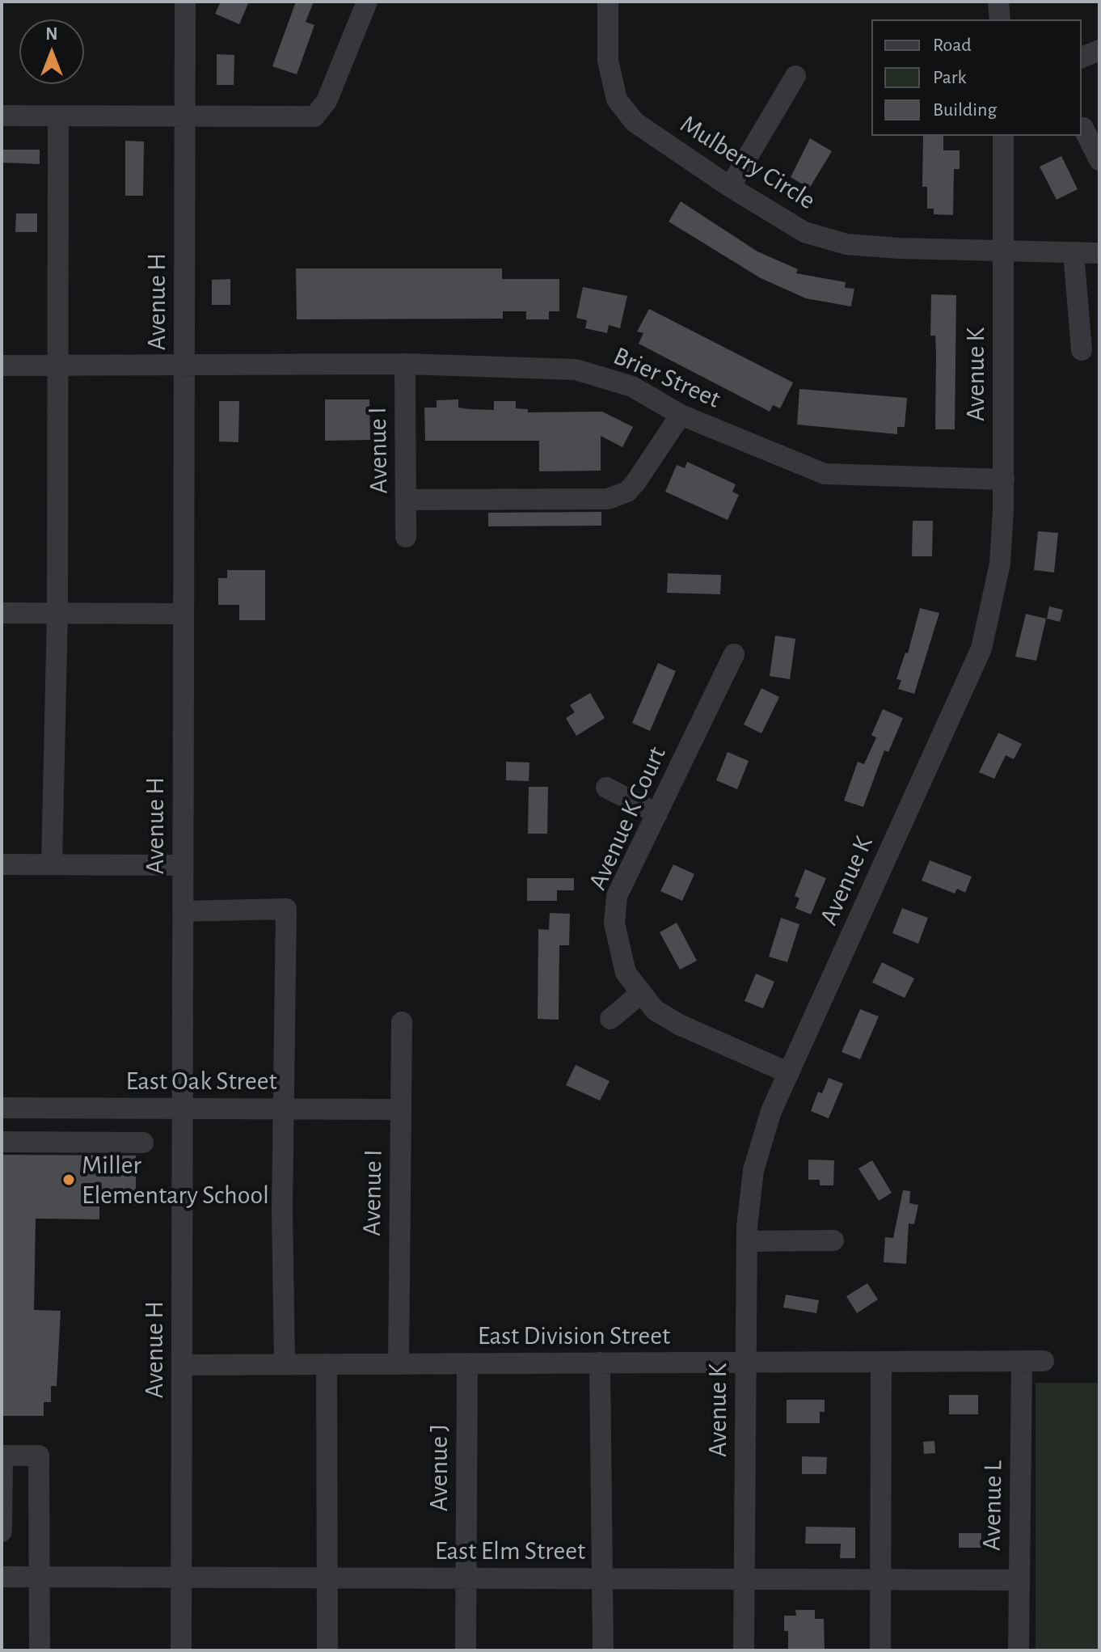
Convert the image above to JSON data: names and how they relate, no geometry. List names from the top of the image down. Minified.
{"streets":{"street":["Mulberry Circle","Avenue H","Avenue K","Brier Street","Avenue I","Avenue K Court","East Oak Street","East Division Street","Avenue J","Avenue L","East Elm Street"]},"crossings":[["Mulberry Circle","Avenue K"],["Avenue H","Brier Street"],["Avenue H","East Oak Street"],["Avenue H","East Division Street"],["Avenue H","East Elm Street"],["Avenue K","Brier Street"],["Avenue K","Avenue K Court"],["Avenue K","East Division Street"],["Avenue K","East Elm Street"],["Brier Street","Avenue I"],["Avenue I","East Oak Street"],["Avenue I","East Division Street"],["East Division Street","Avenue J"],["East Division Street","Avenue L"],["Avenue J","East Elm Street"],["Avenue L","East Elm Street"]],"places":["Miller Elementary School"],"legend":["Road","Park","Building"],"north":"top"}
